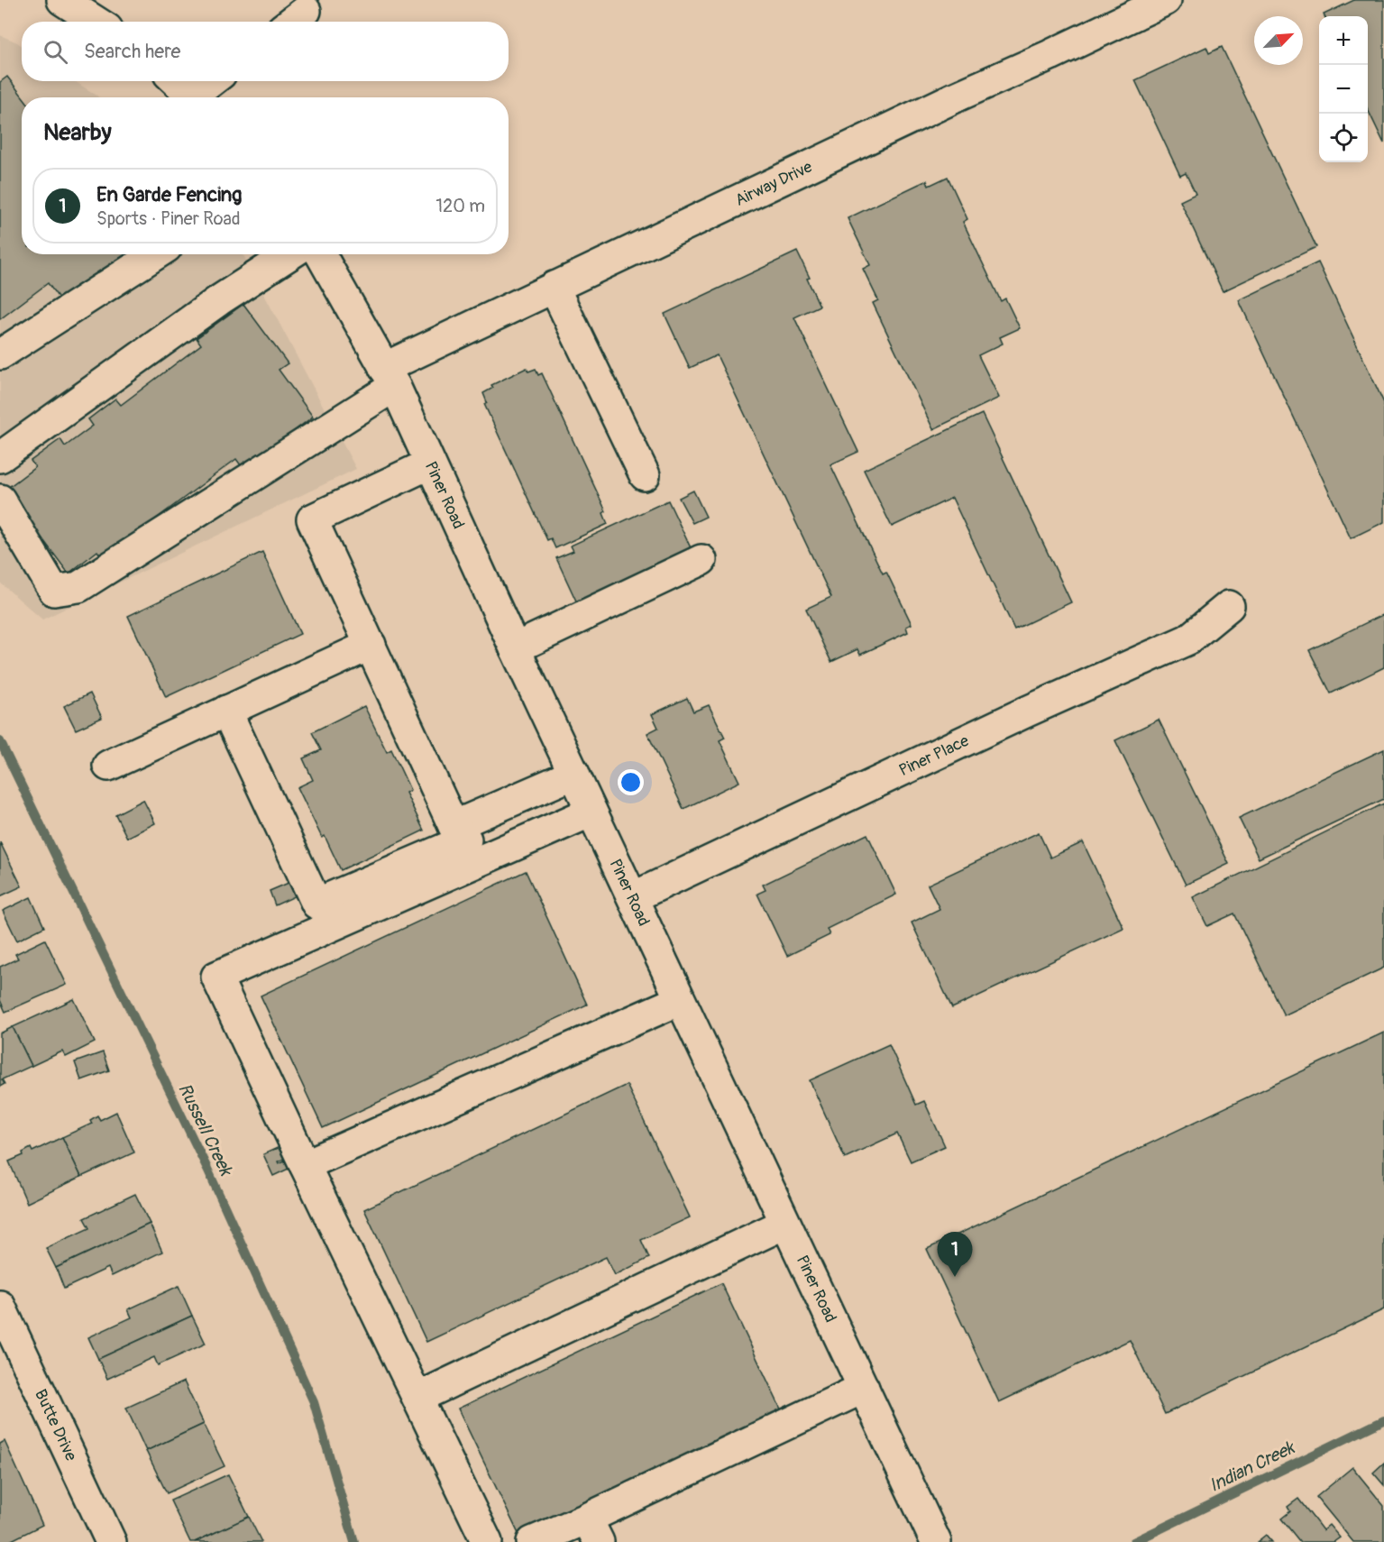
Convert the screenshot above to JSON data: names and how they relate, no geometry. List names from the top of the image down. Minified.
{"streets":{"street":["Airway Drive","Piner Road","Piner Place","Butte Drive"]},"crossings":[["Airway Drive","Piner Road"],["Piner Road","Piner Place"]],"water":["Russell Creek","Indian Creek"],"north":"top right","page":{"map_buttons":["+","−"],"search":"Search here","heading":"Nearby","list":[{"mark":"1","name":"En Garde Fencing","note":"Sports · Piner Road","value":"120 m"}],"pins":"1"}}
